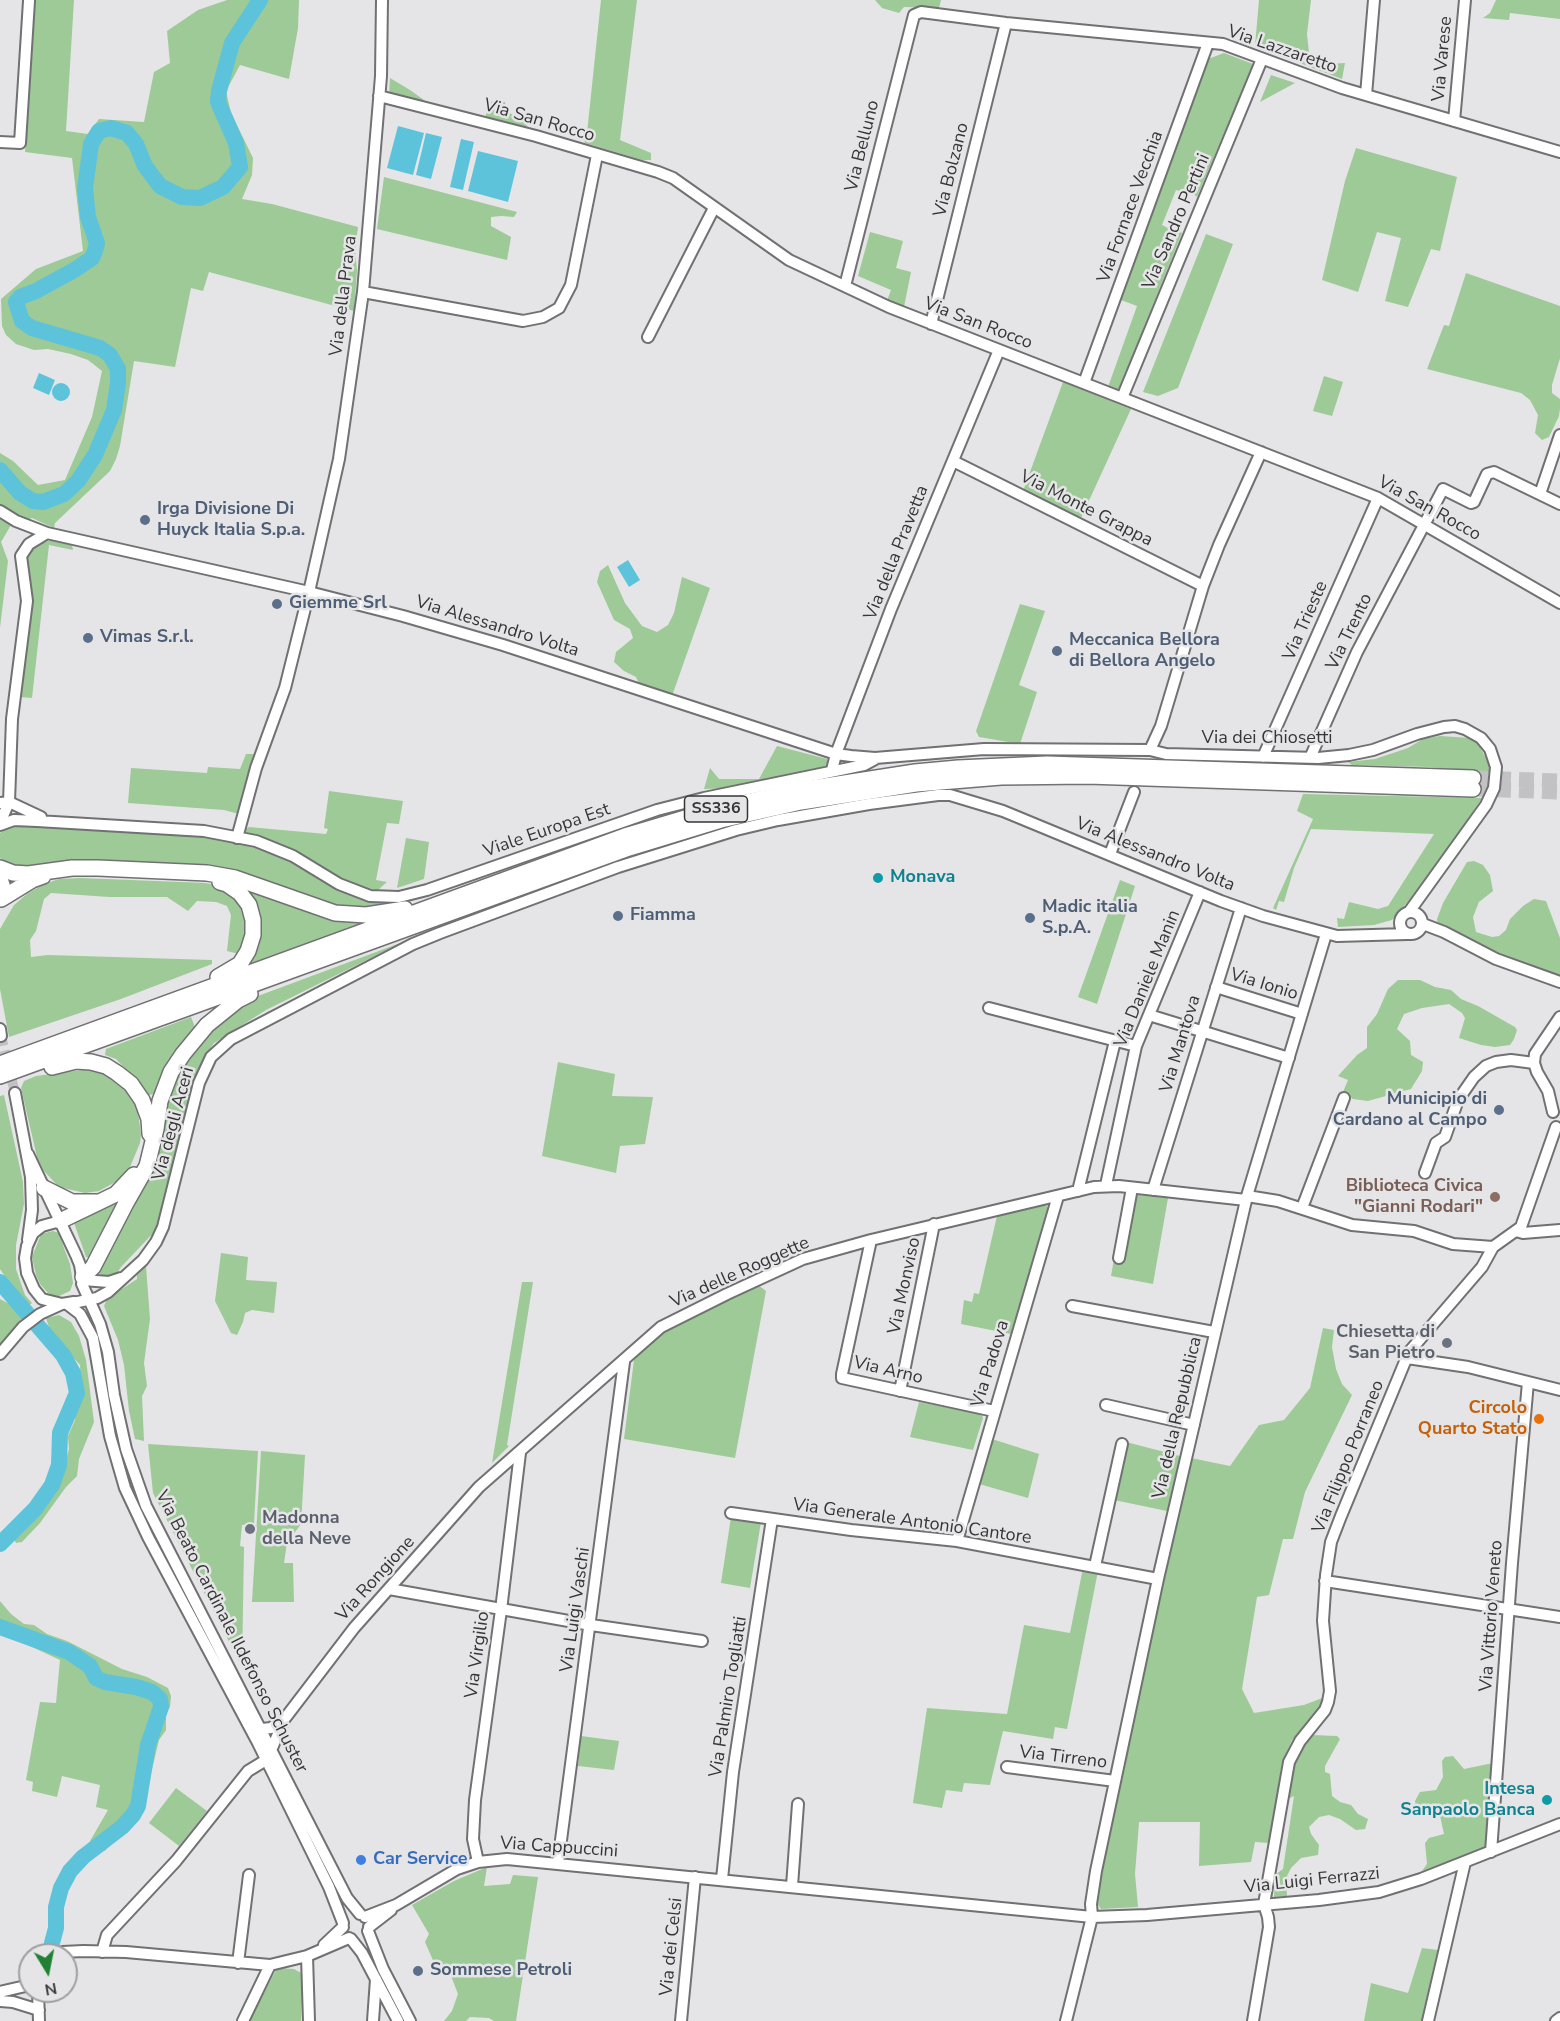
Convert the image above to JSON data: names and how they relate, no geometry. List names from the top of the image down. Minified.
{"streets":{"highway":["SS336"],"street":["Via Lazzaretto","Via Varese","Via San Rocco","Via Belluno","Via Bolzano","Via Fornace Vecchia","Via Sandro Pertini","Via della Prava","Via Monte Grappa","Via della Pravetta","Via Trieste","Via Alessandro Volta","Via Trento","Via dei Chiosetti","Viale Europa Est","Via Daniele Manin","Via Ionio","Via Mantova","Via degli Aceri","Via delle Roggette","Via Monviso","Via Padova","Via Arno","Via della Repubblica","Via Filippo Porraneo","Via Generale Antonio Cantore","Via Rongione","Via Luigi Vaschi","Via Vittorio Veneto","Via Beato Cardinale Ildefonso Schuster","Via Virgilio","Via Palmiro Togliatti","Via Tirreno","Via Cappuccini","Via Luigi Ferrazzi","Via dei Celsi"]},"crossings":[["Via Lazzaretto","Via Varese"],["Via Lazzaretto","Via Belluno"],["Via Lazzaretto","Via Bolzano"],["Via Lazzaretto","Via Fornace Vecchia"],["Via Lazzaretto","Via Sandro Pertini"],["Via San Rocco","Via Belluno"],["Via San Rocco","Via Bolzano"],["Via San Rocco","Via Fornace Vecchia"],["Via San Rocco","Via Sandro Pertini"],["Via San Rocco","Via della Prava"],["Via San Rocco","Via della Pravetta"],["Via San Rocco","Via Trieste"],["Via San Rocco","Via Trento"],["Via della Prava","Via Alessandro Volta"],["Via Monte Grappa","Via della Pravetta"],["Via della Pravetta","Via Alessandro Volta"],["Via della Pravetta","Viale Europa Est"],["Via Trieste","Via dei Chiosetti"],["Via Alessandro Volta","Via dei Chiosetti"],["Via Alessandro Volta","Viale Europa Est"],["Via Alessandro Volta","Via Daniele Manin"],["Via Alessandro Volta","Via Mantova"],["Via Alessandro Volta","Via degli Aceri"],["Via Alessandro Volta","Via della Repubblica"],["Via Trento","Via dei Chiosetti"],["Via Daniele Manin","Via delle Roggette"],["Via Ionio","Via Mantova"],["Via Ionio","Via della Repubblica"],["Via Mantova","Via delle Roggette"],["Via delle Roggette","Via Monviso"],["Via delle Roggette","Via Padova"],["Via delle Roggette","Via Arno"],["Via delle Roggette","Via della Repubblica"],["Via delle Roggette","Via Filippo Porraneo"],["Via delle Roggette","Via Rongione"],["Via delle Roggette","Via Luigi Vaschi"],["Via delle Roggette","Via Virgilio"],["Via Monviso","Via Arno"],["Via Padova","Via Arno"],["Via Padova","Via Generale Antonio Cantore"],["Via della Repubblica","Via Generale Antonio Cantore"],["Via della Repubblica","Via Tirreno"],["Via della Repubblica","Via Luigi Ferrazzi"],["Via Filippo Porraneo","Via Luigi Ferrazzi"],["Via Generale Antonio Cantore","Via Palmiro Togliatti"],["Via Rongione","Via Beato Cardinale Ildefonso Schuster"],["Via Luigi Vaschi","Via Cappuccini"],["Via Vittorio Veneto","Via Luigi Ferrazzi"],["Via Beato Cardinale Ildefonso Schuster","Via Cappuccini"],["Via Virgilio","Via Cappuccini"],["Via Palmiro Togliatti","Via Cappuccini"],["Via Cappuccini","Via Luigi Ferrazzi"],["Via Cappuccini","Via dei Celsi"]],"places":["Irga Divisione Di Huyck Italia S.p.a.","Giemme Srl","Vimas S.r.l.","Meccanica Bellora di Bellora Angelo","Monava","Fiamma","Madic italia S.p.A.","Municipio di Cardano al Campo","Biblioteca Civica \"Gianni Rodari\"","Chiesetta di San Pietro","Circolo Quarto Stato","Madonna della Neve","Intesa Sanpaolo Banca","Car Service","Sommese Petroli"],"north":"bottom"}
